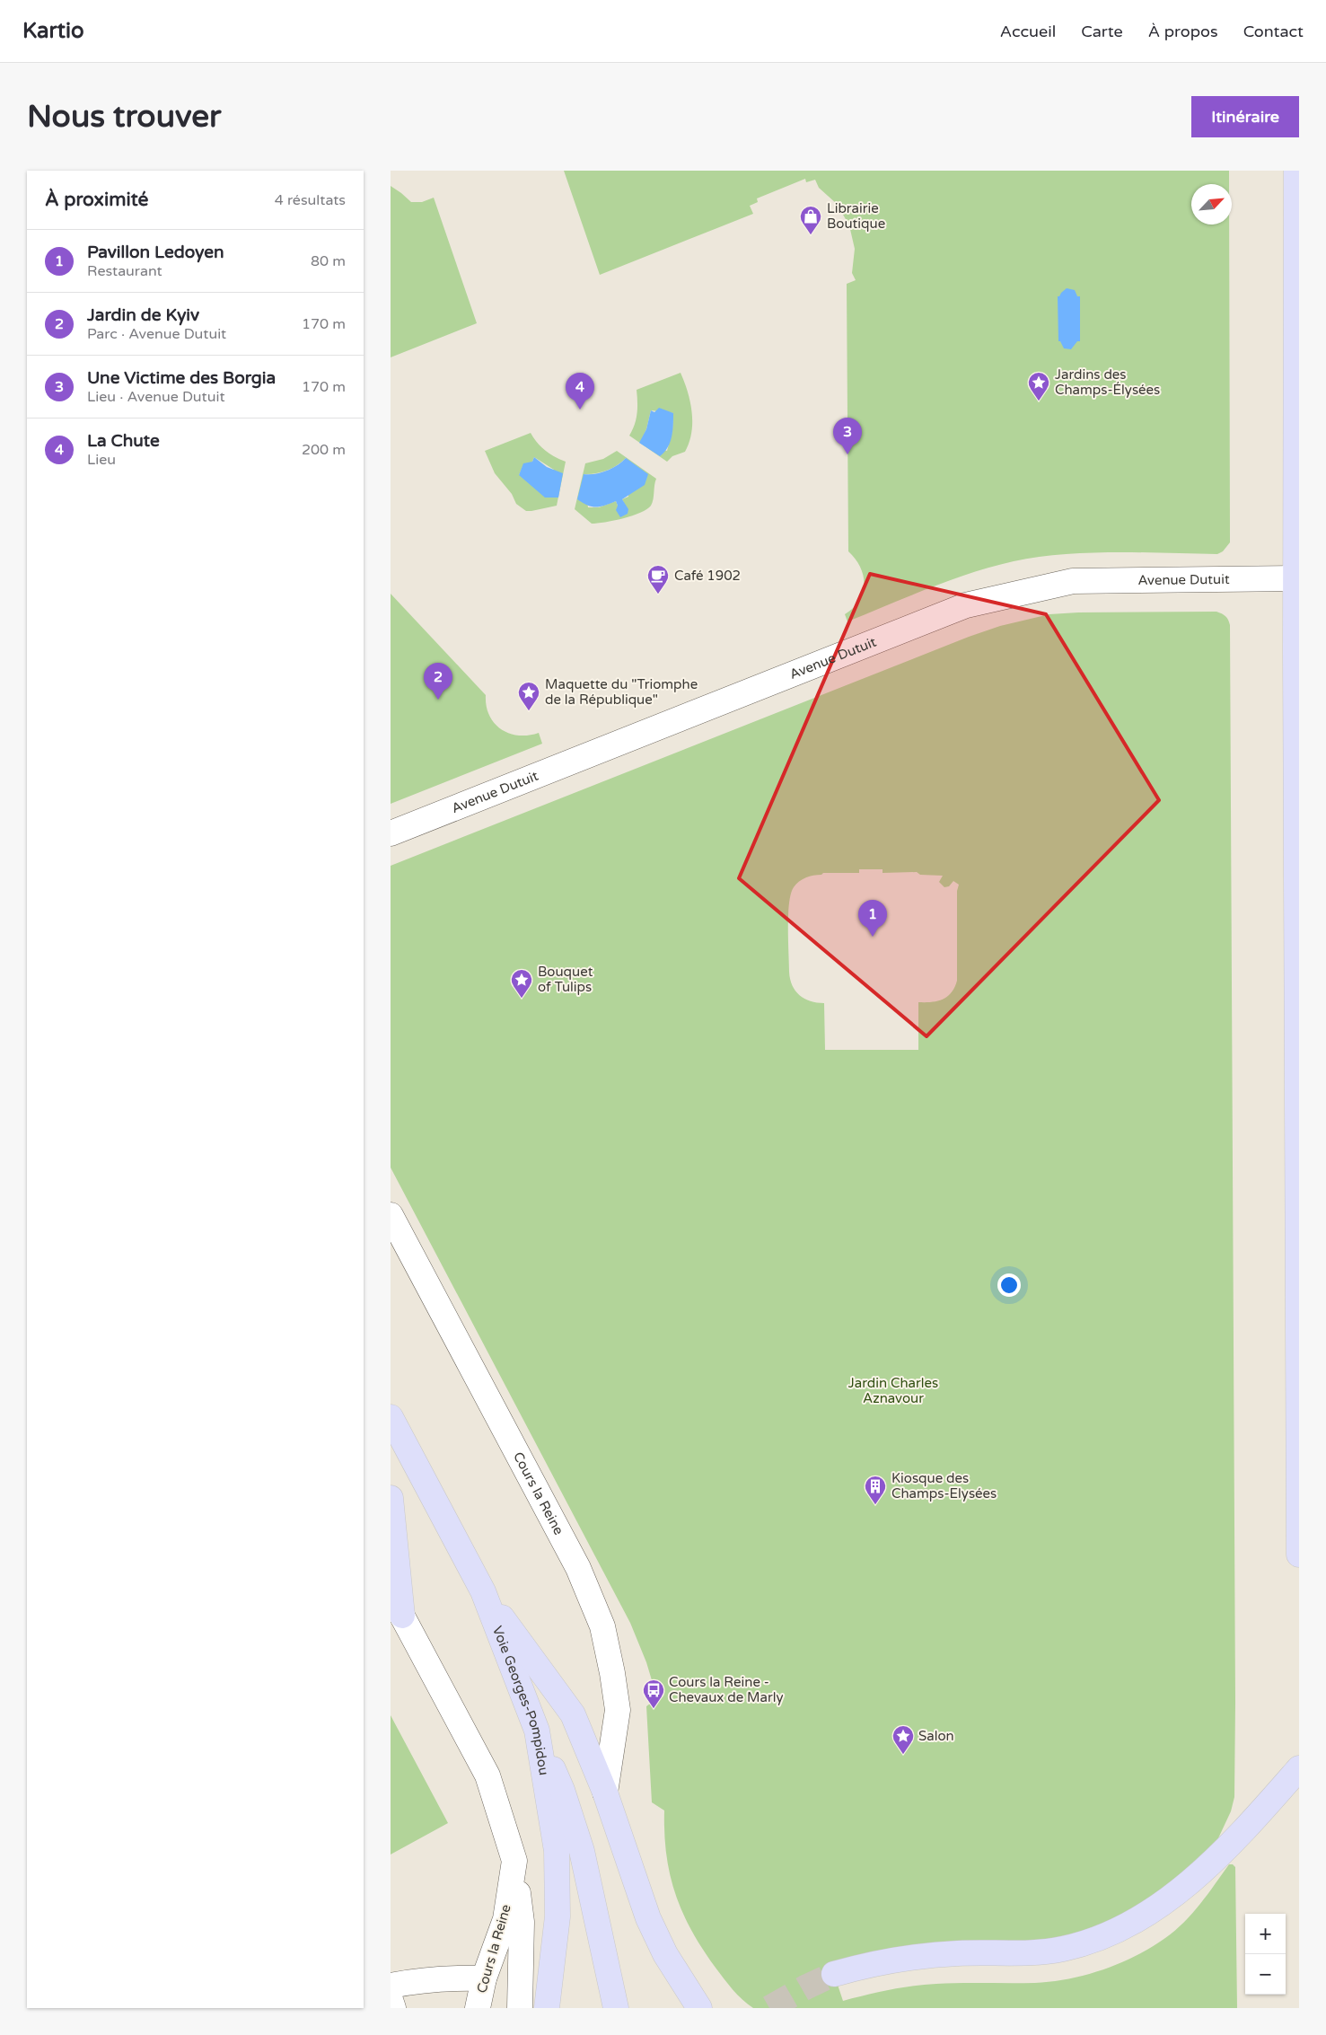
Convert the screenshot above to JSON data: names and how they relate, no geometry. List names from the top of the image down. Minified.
{"streets":{"main road":["Cours la Reine","Voie Georges-Pompidou"],"street":["Avenue Dutuit"]},"crossings":[["Cours la Reine","Voie Georges-Pompidou"]],"parks":["Jardin Charles Aznavour"],"places":{"shop":["Librairie Boutique"],"place":["Jardins des Champs-Élysées","Maquette du \"Triomphe de la République\"","Bouquet of Tulips","Salon"],"cafe":["Café 1902"],"building":["Kiosque des Champs-Elysées"],"bus stop":["Cours la Reine - Chevaux de Marly"]},"north":"top right","page":{"header":"Kartio","nav":["Accueil","Carte","À propos","Contact"],"buttons":"Itinéraire","title":"Nous trouver","heading":["À proximité","4 résultats"],"list":[{"mark":"1","name":"Pavillon Ledoyen","note":"Restaurant","value":"80 m"},{"mark":"2","name":"Jardin de Kyiv","note":"Parc · Avenue Dutuit","value":"170 m"},{"mark":"3","name":"Une Victime des Borgia","note":"Lieu · Avenue Dutuit","value":"170 m"},{"mark":"4","name":"La Chute","note":"Lieu","value":"200 m"}],"pins":["4","3","2","1"],"map_buttons":["+","−"]}}
